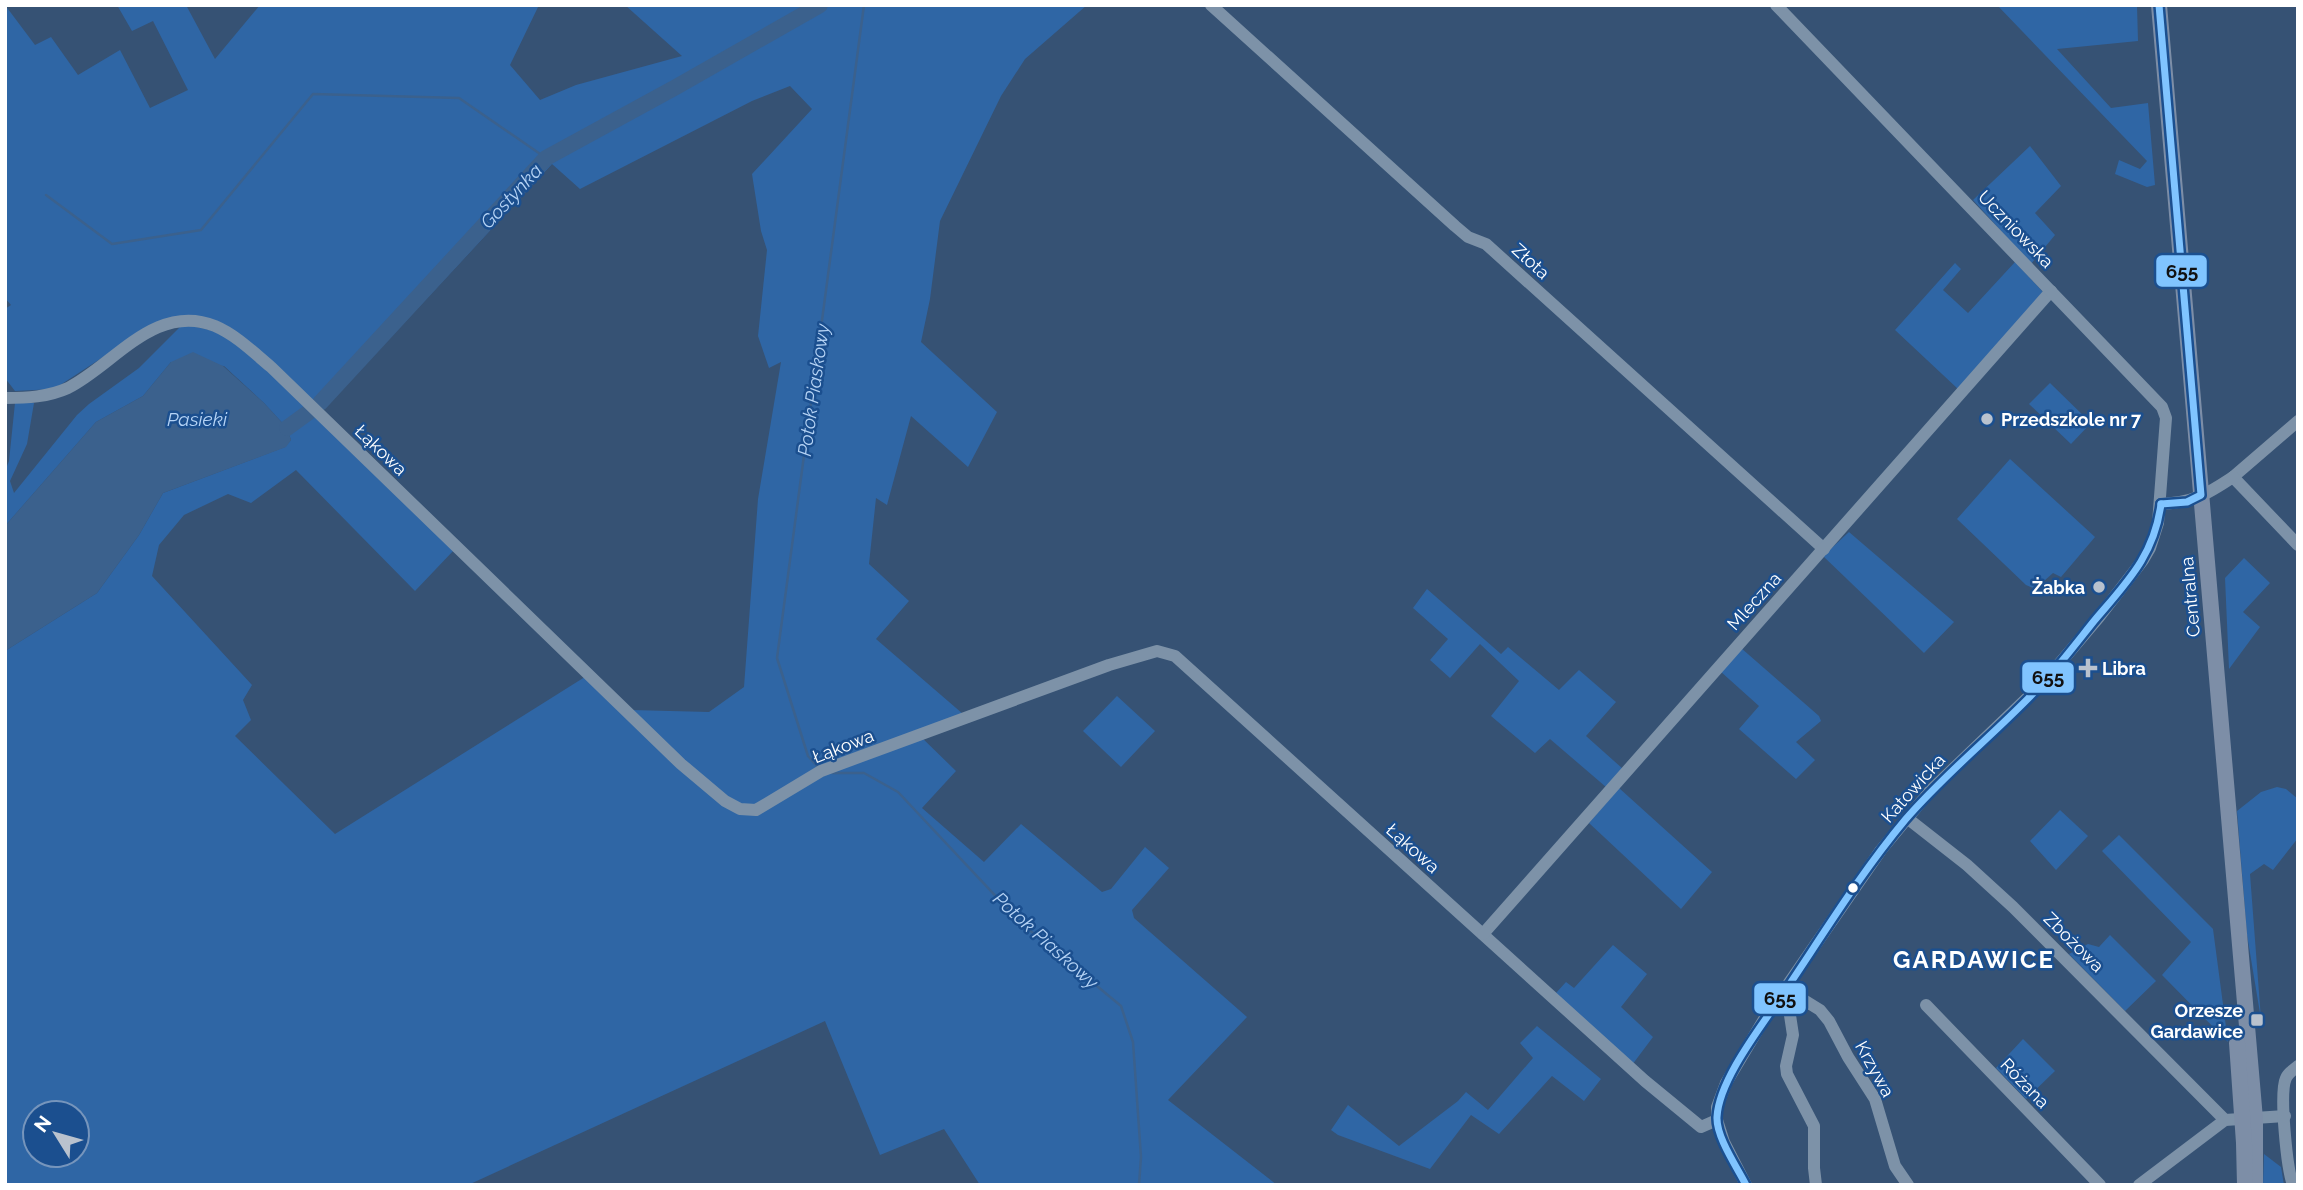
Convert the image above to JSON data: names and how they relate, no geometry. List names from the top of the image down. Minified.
{"streets":{"main road":["Centralna"],"street":["Uczniowska","Złota","Łąkowa","Mleczna","Katowicka","Zbożowa","Krzywa","Różana"]},"crossings":[["Uczniowska","Mleczna"],["Uczniowska","Katowicka"],["Złota","Mleczna"],["Łąkowa","Mleczna"],["Łąkowa","Katowicka"],["Katowicka","Zbożowa"],["Katowicka","Krzywa"]],"districts":["GARDAWICE"],"water":["Gostynka","Potok Piaskowy","Pasieki"],"places":{"other":["Przedszkole nr 7","Żabka"],"health":["Libra"],"transit":["Orzesze Gardawice"]},"lines":["transit line 655"],"north":"top left"}
